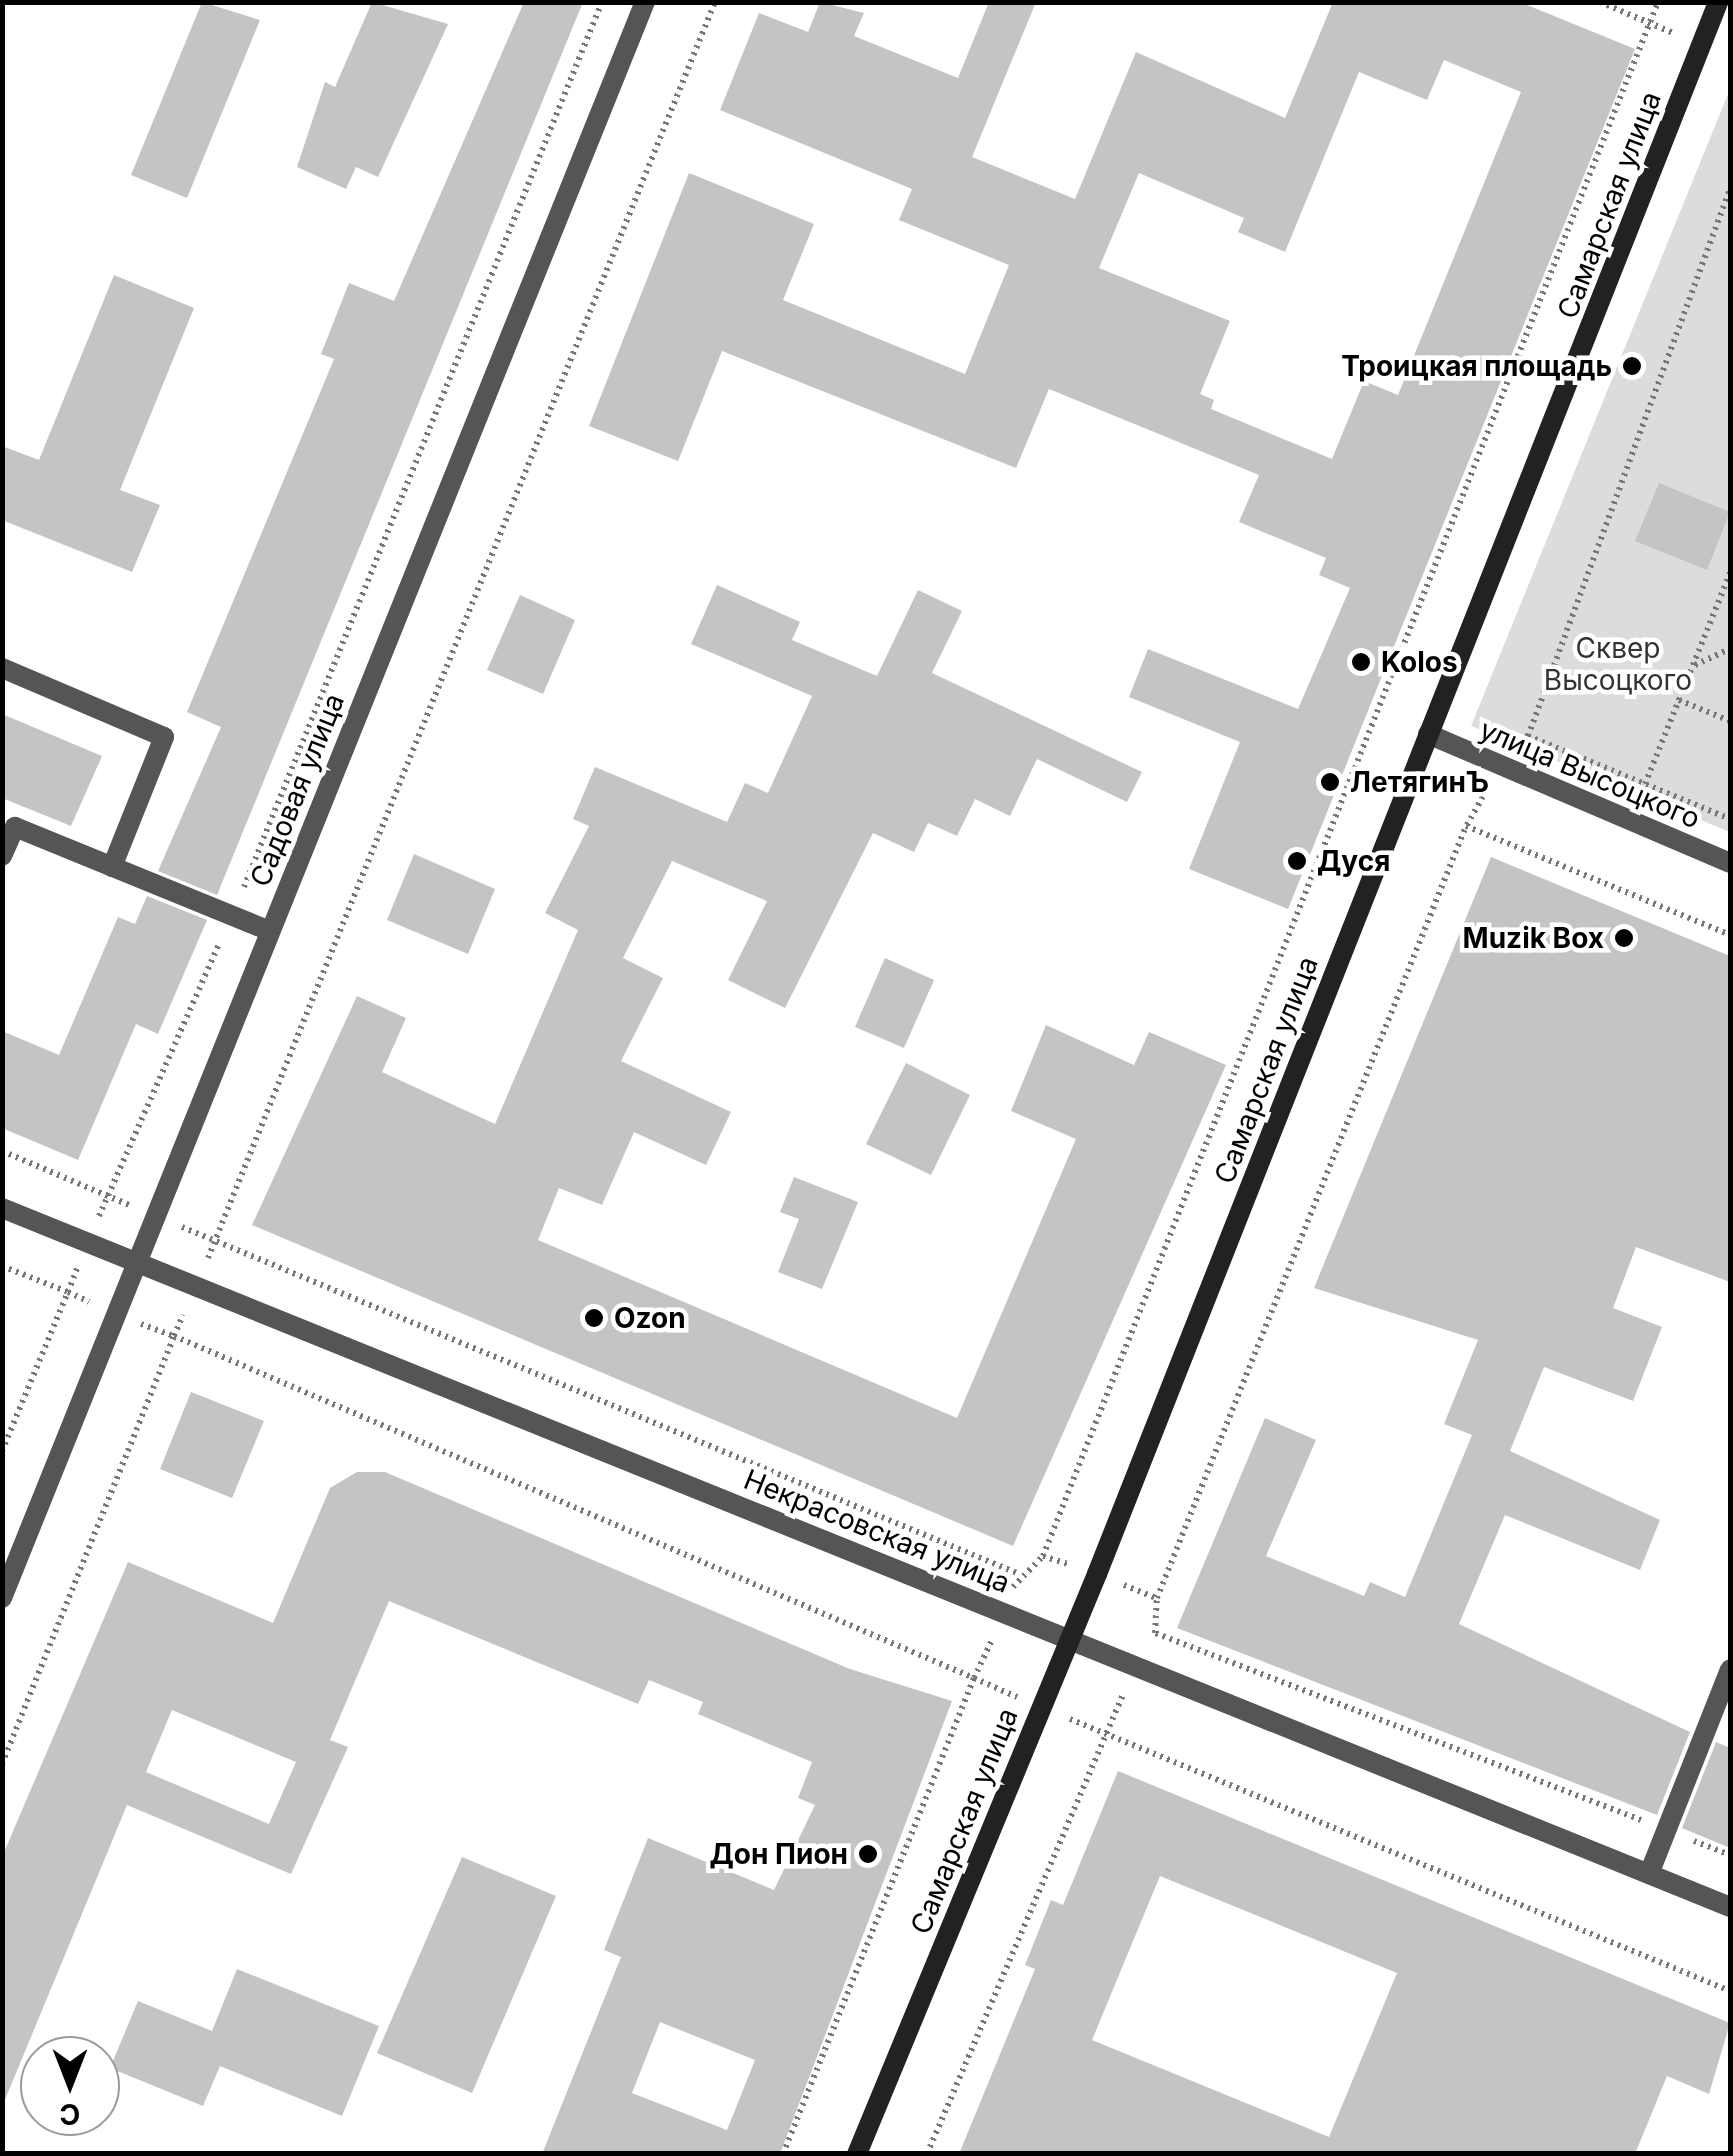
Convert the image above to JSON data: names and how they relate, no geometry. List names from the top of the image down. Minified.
{"streets":{"main road":["Самарская улица"],"street":["улица Высоцкого","Садовая улица","Некрасовская улица"]},"crossings":[["Самарская улица","улица Высоцкого"],["Самарская улица","Некрасовская улица"],["Садовая улица","Некрасовская улица"]],"parks":["Сквер Высоцкого"],"places":["Троицкая площадь","Kolos","ЛетягинЪ","Дуся","Muzik Box","Ozon","Дон Пион"],"north":"bottom"}
